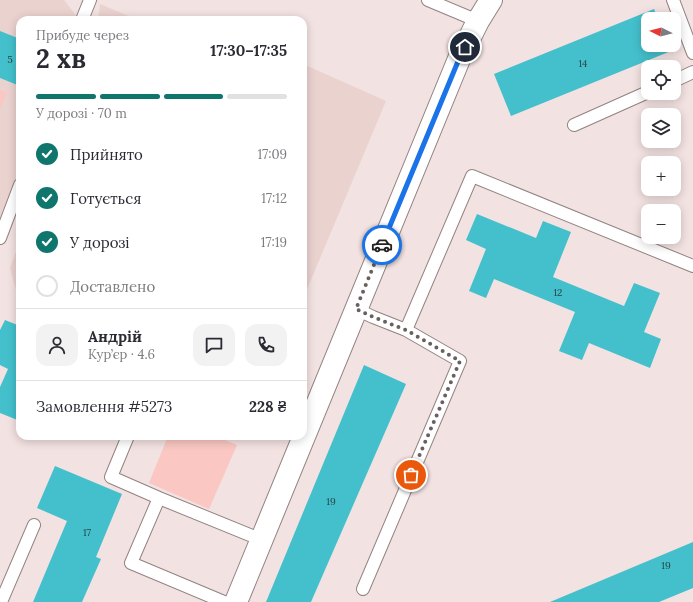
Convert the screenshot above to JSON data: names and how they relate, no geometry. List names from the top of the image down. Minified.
{"house_numbers":["5","14","12","19","17","19"],"north":"left","page":{"map_buttons":["+","−"],"heading":["2 хв","Прибуде через","17:30–17:35"],"panel":["Андрій","Кур’єр · 4.6","Замовлення #5273","228 ₴"],"bar":"У дорозі · 70 m","list":[["Прийнято","17:09"],["Готується","17:12"],["У дорозі","17:19"],"Доставлено"]}}
